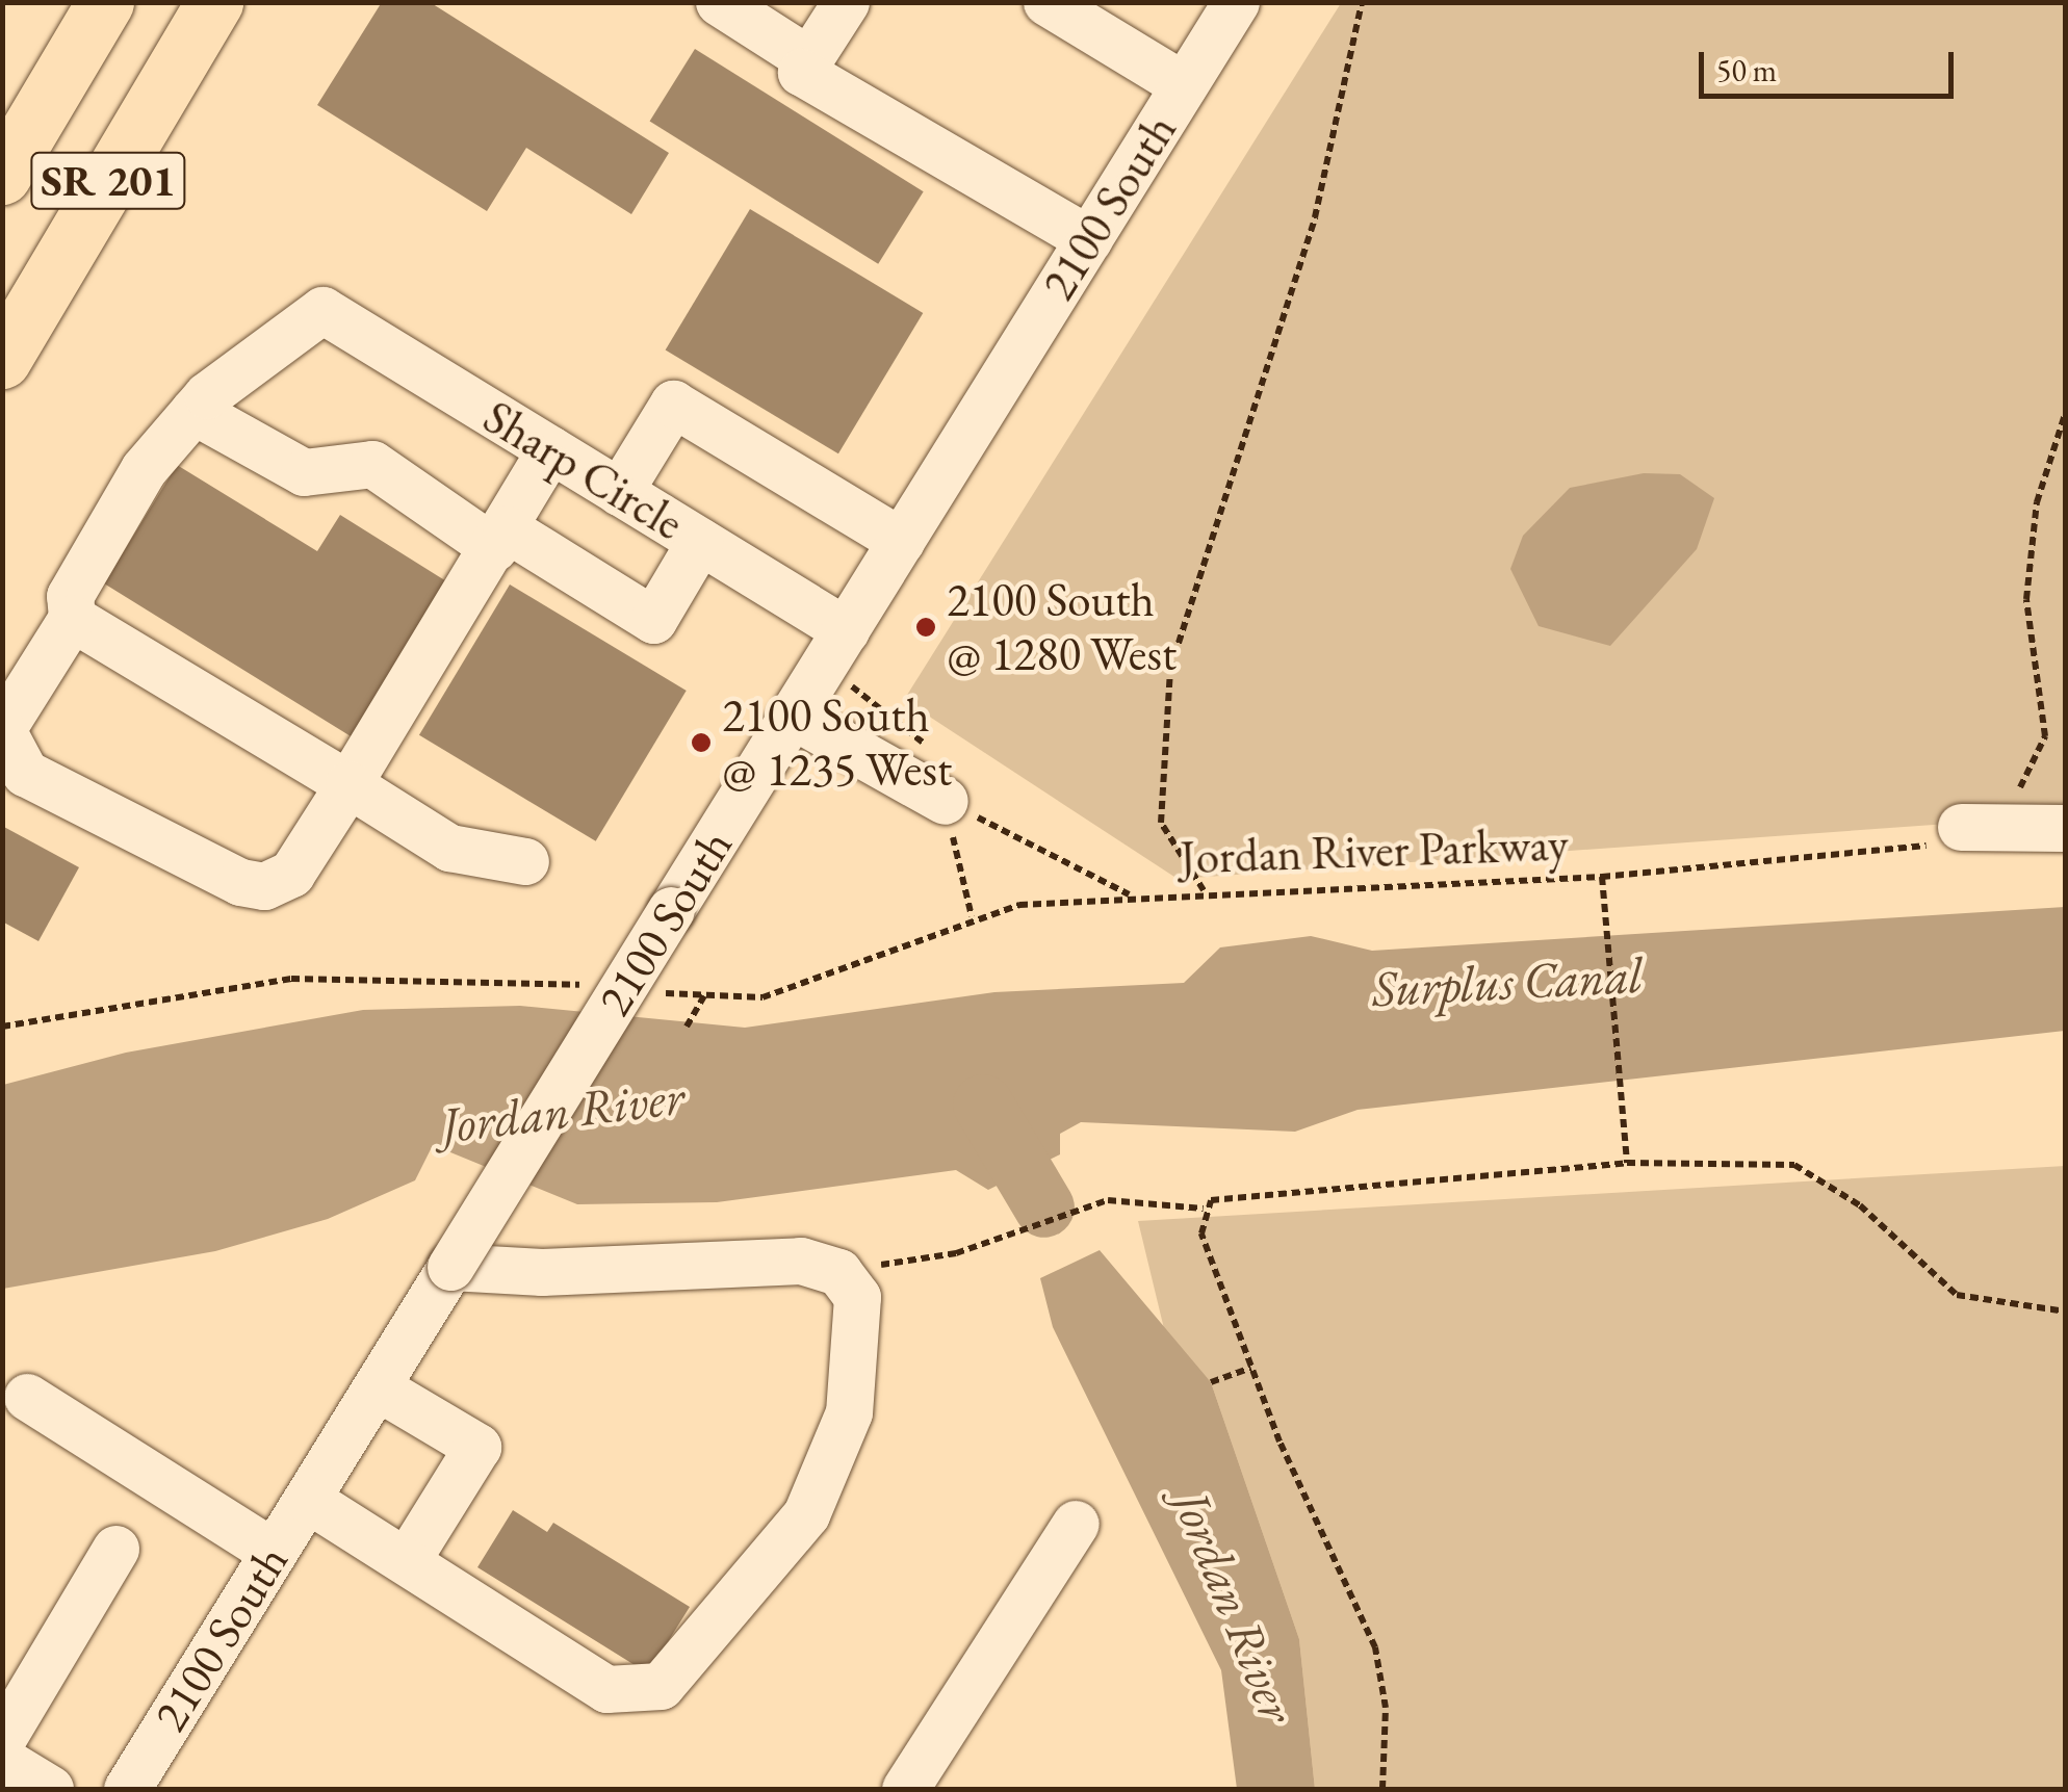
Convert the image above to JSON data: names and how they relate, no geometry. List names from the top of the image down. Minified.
{"streets":{"highway":["SR 201"],"street":["2100 South","Sharp Circle"],"path":["Jordan River Parkway"]},"crossings":[["2100 South","Sharp Circle"]],"water":["Surplus Canal","Jordan River"],"places":["2100 South @ 1280 West","2100 South @ 1235 West"],"scale_bar":"50 m"}
